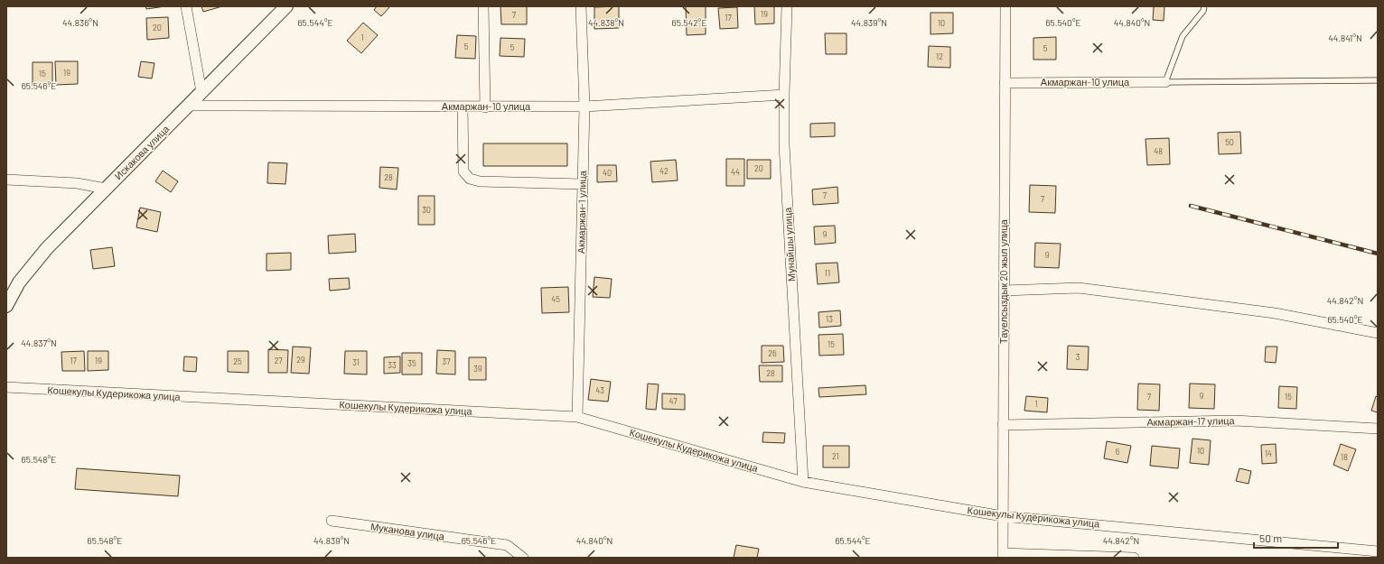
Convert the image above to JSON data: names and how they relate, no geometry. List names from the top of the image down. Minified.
{"streets":{"street":["Акмаржан-10 улица","Искакова улица","Акмаржан-1 улица","Мунайшы улица","Тауелсыздык 20 жыл улица","Кошекулы Кудерикожа улица","Акмаржан-17 улица","Муканова улица"]},"crossings":[["Акмаржан-10 улица","Искакова улица"],["Акмаржан-10 улица","Акмаржан-1 улица"],["Акмаржан-10 улица","Мунайшы улица"],["Акмаржан-10 улица","Тауелсыздык 20 жыл улица"],["Акмаржан-1 улица","Кошекулы Кудерикожа улица"],["Мунайшы улица","Кошекулы Кудерикожа улица"],["Тауелсыздык 20 жыл улица","Кошекулы Кудерикожа улица"],["Тауелсыздык 20 жыл улица","Акмаржан-17 улица"]],"house_numbers":["19","7","17","10","20","1","5","5","5","12","19","15","50","48","20","42","44","40","28","7","7","30","9","9","11","45","13","15","26","3","29","17","19","27","25","37","31","35","33","39","28","43","9","7","15","47","1","10","6","14","21","18"],"scale_bar":"50 m","coordinates":["44.836°N","65.544°E","44.838°N","65.542°E","44.839°N","65.540°E","44.840°N","44.841°N","65.546°E","44.842°N","44.837°N","65.548°E"]}
